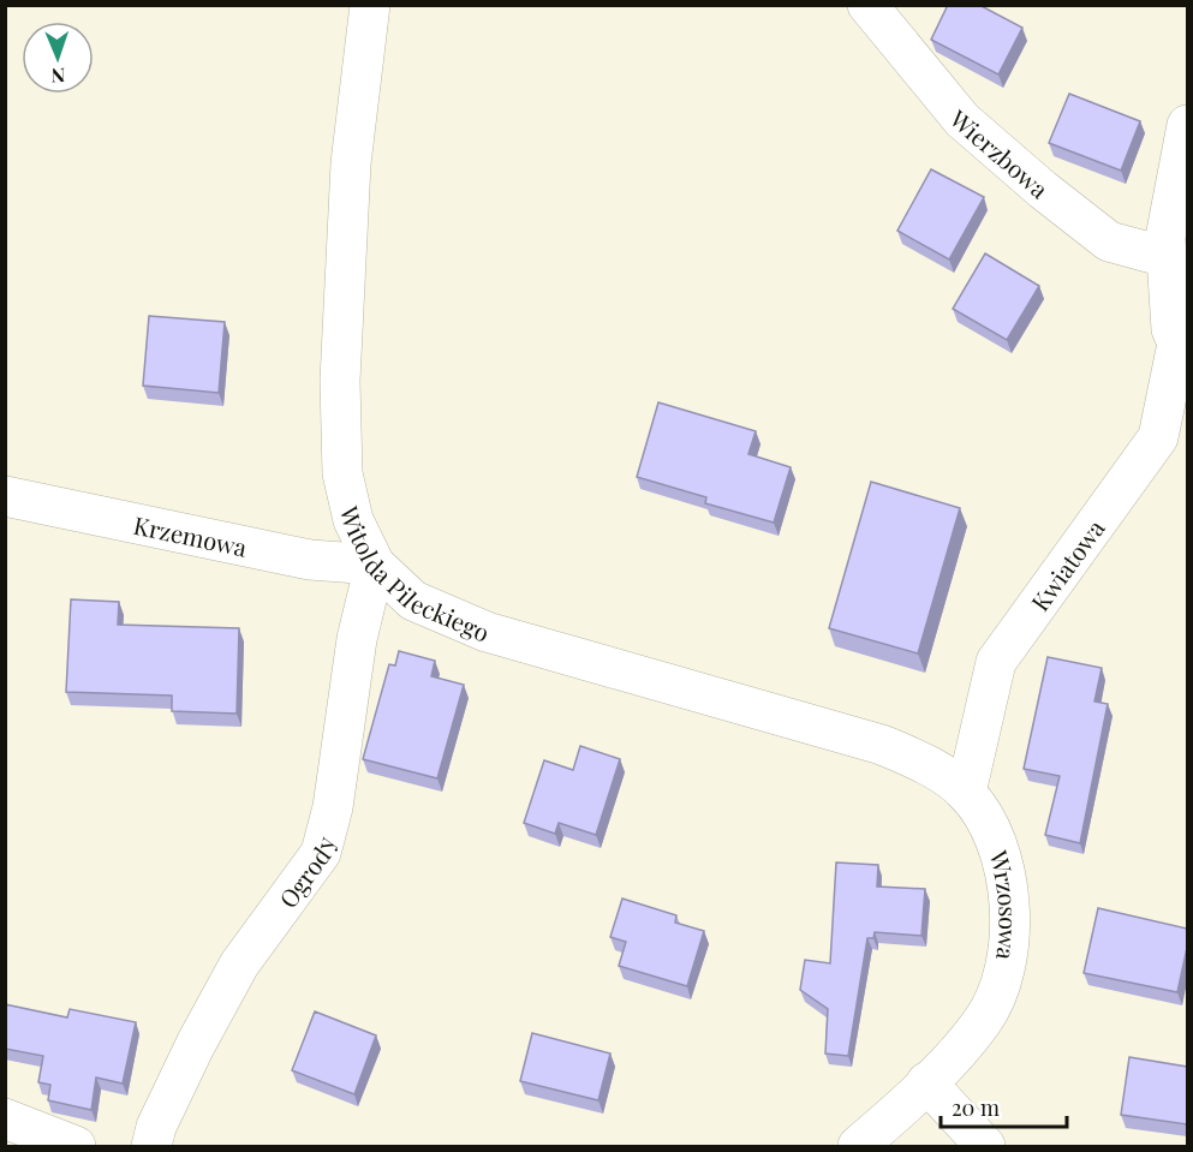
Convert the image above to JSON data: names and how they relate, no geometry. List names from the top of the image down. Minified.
{"streets":{"street":["Wierzbowa","Krzemowa","Kwiatowa","Witolda Pileckiego","Ogrody","Wrzosowa"]},"crossings":[["Krzemowa","Witolda Pileckiego"],["Krzemowa","Ogrody"],["Kwiatowa","Witolda Pileckiego"],["Kwiatowa","Wrzosowa"],["Witolda Pileckiego","Ogrody"],["Witolda Pileckiego","Wrzosowa"]],"scale_bar":"20 m","north":"bottom"}
